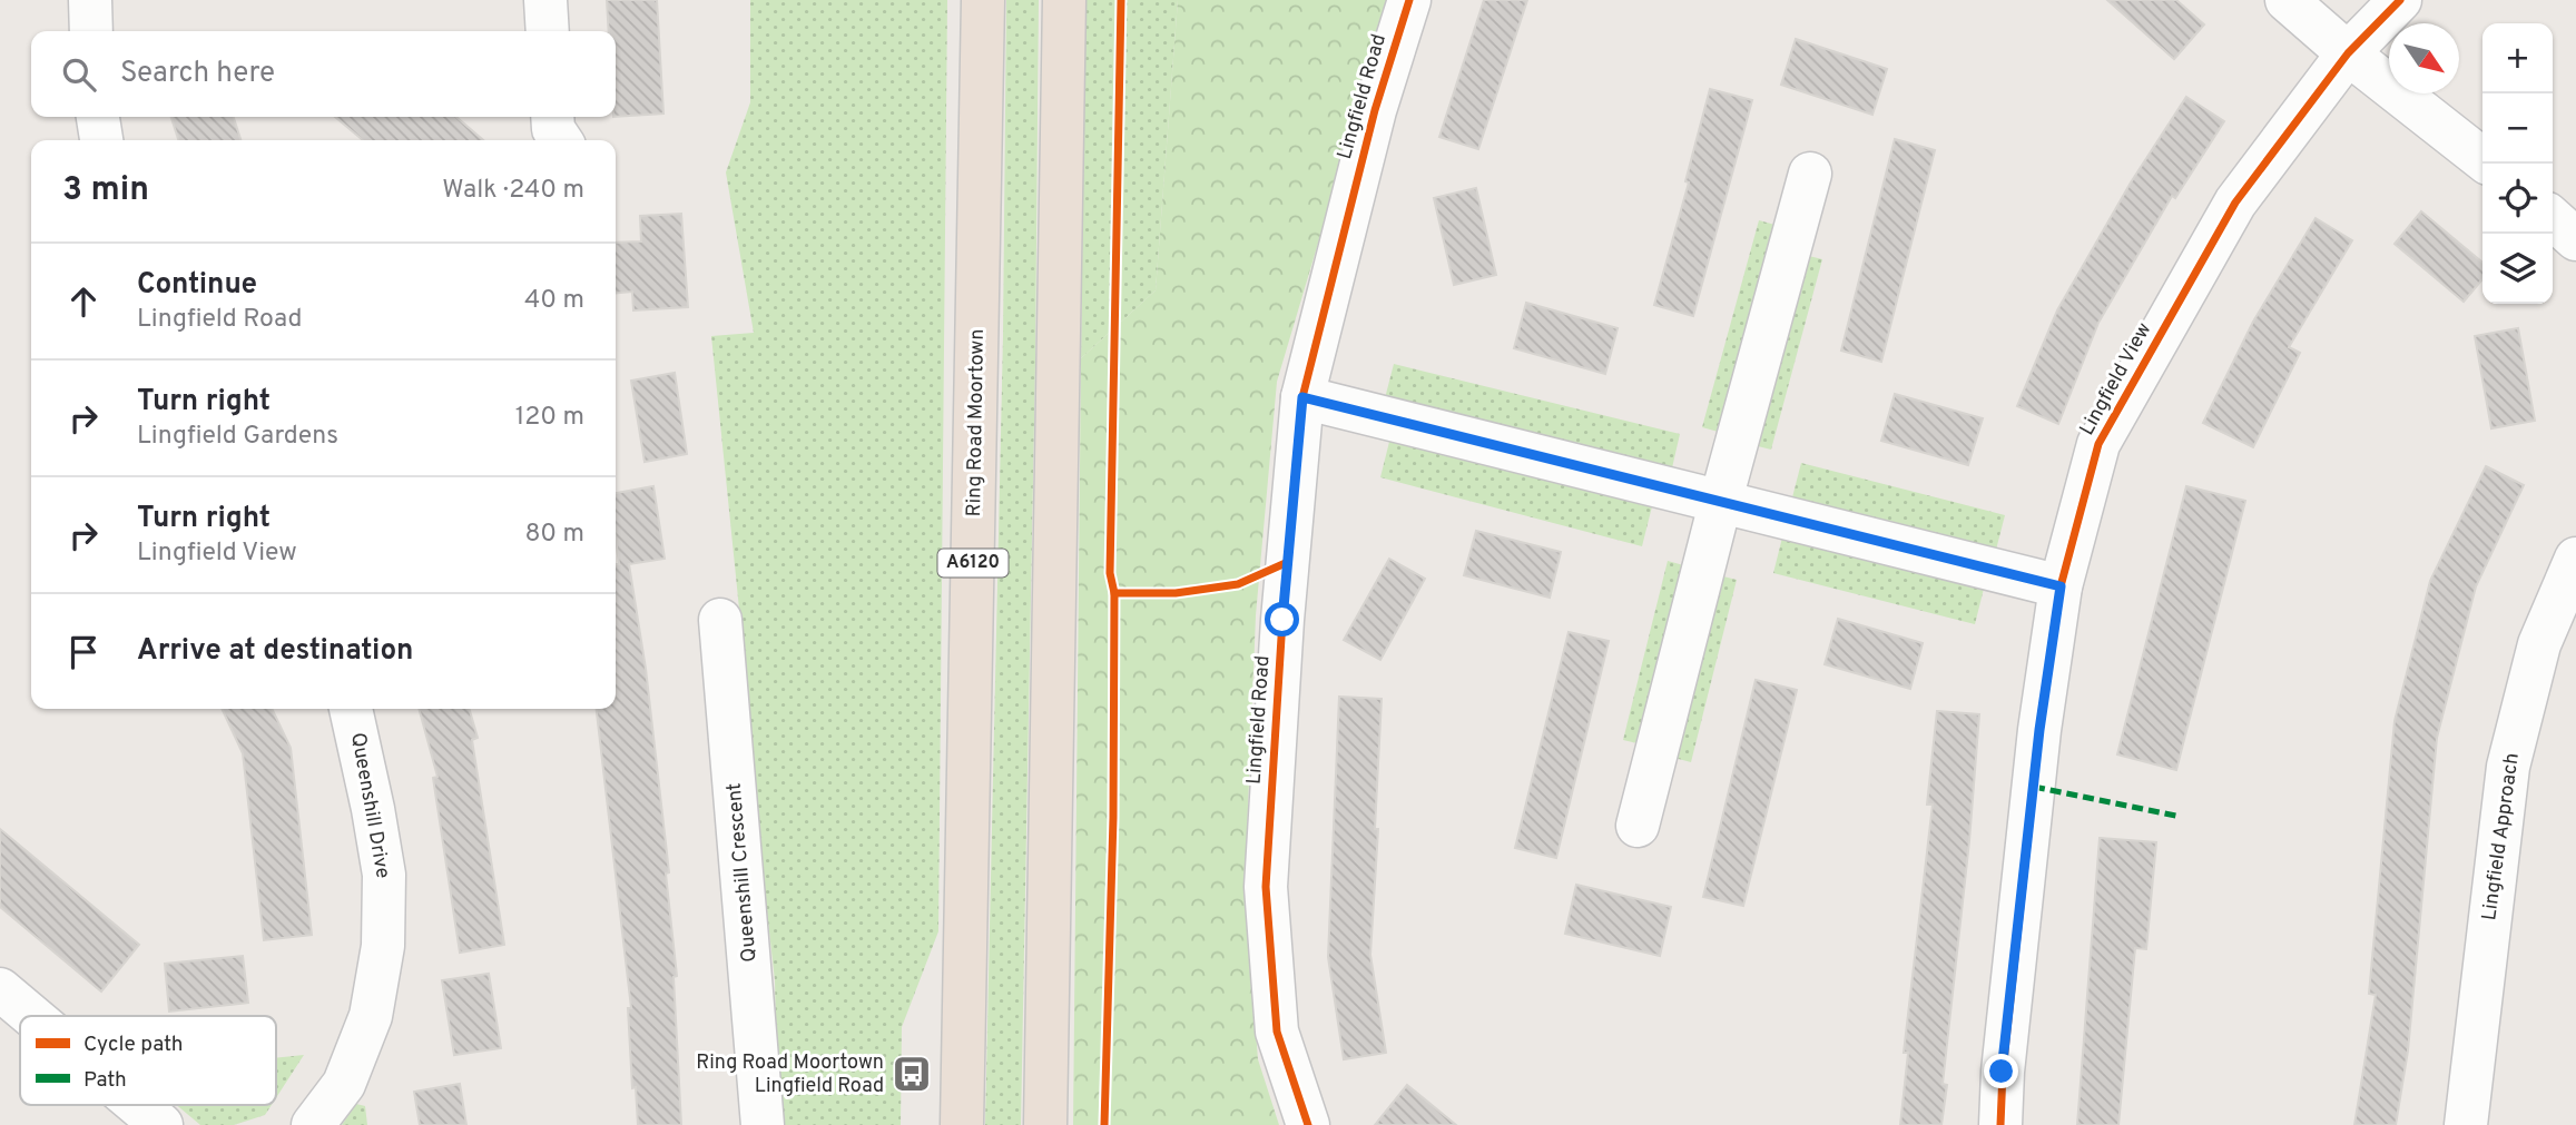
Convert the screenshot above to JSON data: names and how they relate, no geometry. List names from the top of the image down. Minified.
{"streets":{"highway":["Ring Road Moortown","A6120"],"street":["Lingfield Road","Lingfield View","Queenshill Drive","Lingfield Approach","Queenshill Crescent"]},"places":{"bus stop":["Ring Road Moortown Lingfield Road"]},"legend":["Cycle path","Path"],"north":"bottom right","page":{"map_buttons":["+","−"],"search":"Search here","heading":["3 min","Walk · 240 m"],"list":[["Continue","Lingfield Road","40 m"],["Turn right","Lingfield Gardens","120 m"],["Turn right","Lingfield View","80 m"],"Arrive at destination"]}}
